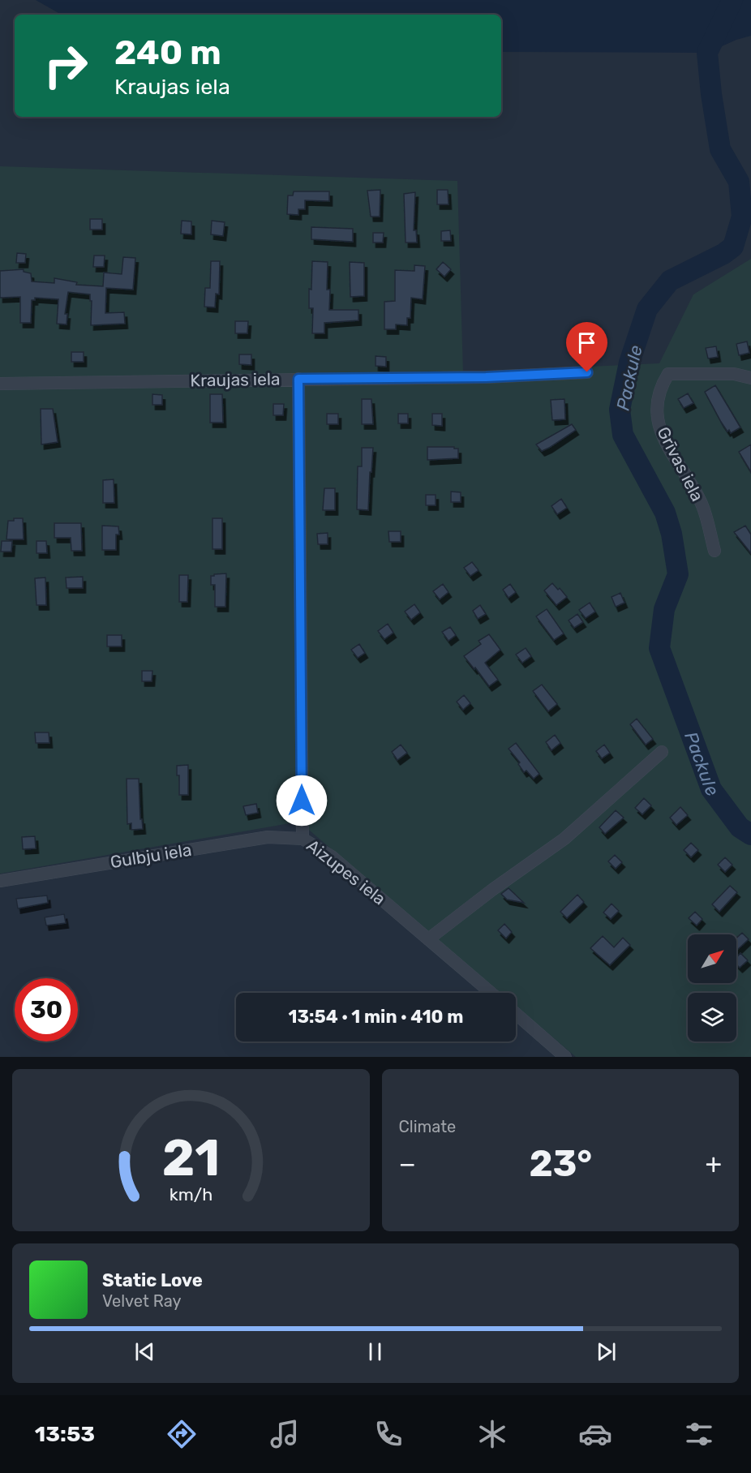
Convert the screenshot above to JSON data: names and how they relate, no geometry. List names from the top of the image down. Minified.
{"streets":{"street":["Kraujas iela","Grīvas iela","Gulbju iela","Aizupes iela"]},"crossings":[["Kraujas iela","Aizupes iela"],["Gulbju iela","Aizupes iela"]],"water":["Packule"],"north":"top right","page":{"turn":["240 m","Kraujas iela"],"limit":"30","trip":"13:54 · 1 min · 410 m","tile":"Climate","heat":["−","23°","+"],"song":["Static Love","Velvet Ray"],"tabs":"13:53","gauge":["21","km/h"]}}
